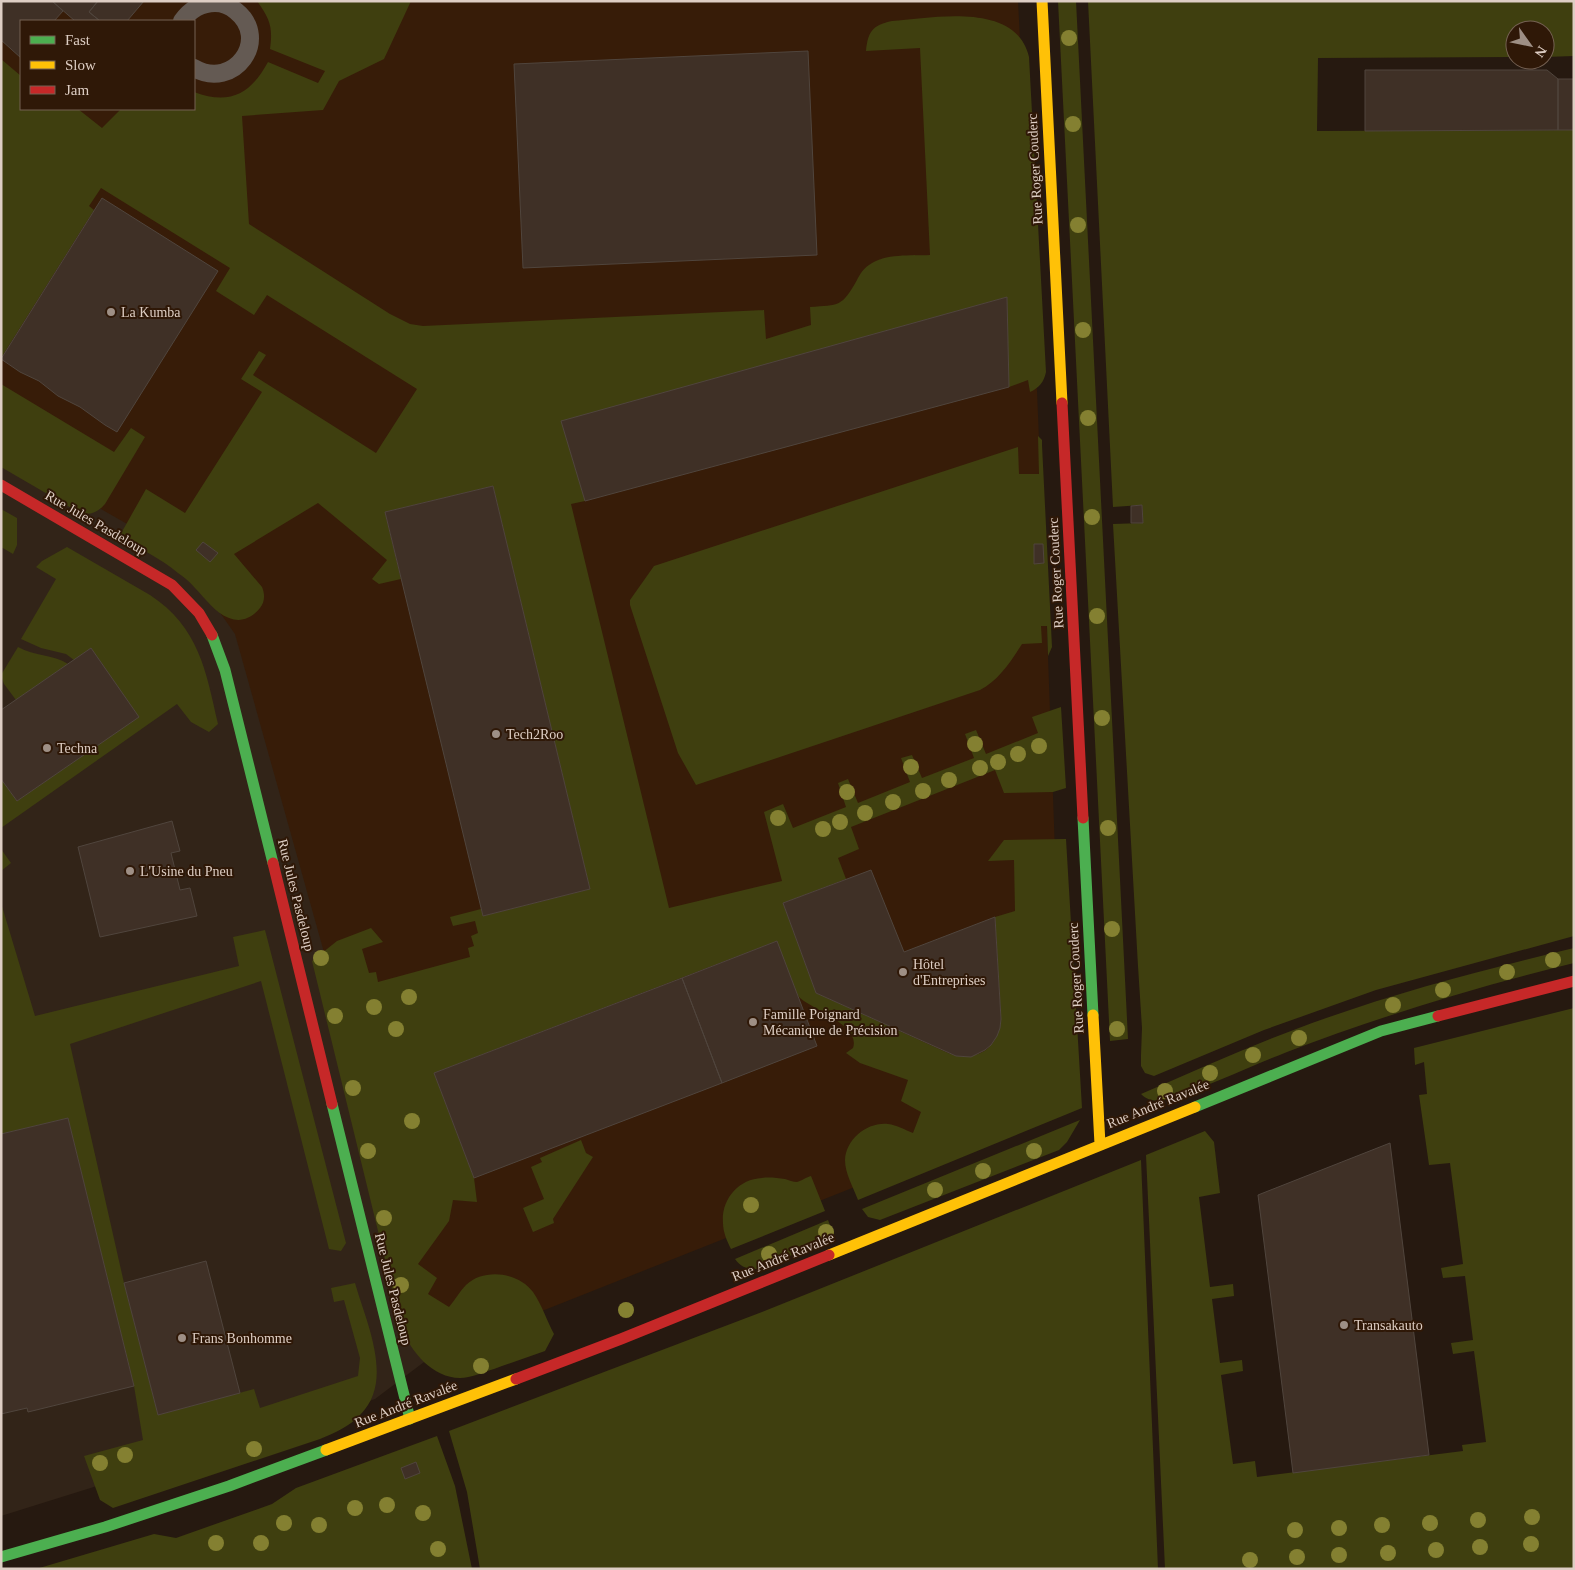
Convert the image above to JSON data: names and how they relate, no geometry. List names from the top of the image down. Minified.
{"streets":{"street":["Rue Roger Couderc","Rue Jules Pasdeloup","Rue André Ravalée"]},"crossings":[["Rue Roger Couderc","Rue André Ravalée"],["Rue Jules Pasdeloup","Rue André Ravalée"]],"places":["La Kumba","Tech2Roo","Techna","L'Usine du Pneu","Hôtel d'Entreprises","Famille Poignard Mécanique de Précision","Transakauto","Frans Bonhomme"],"legend":["Fast","Slow","Jam"],"north":"bottom right"}
